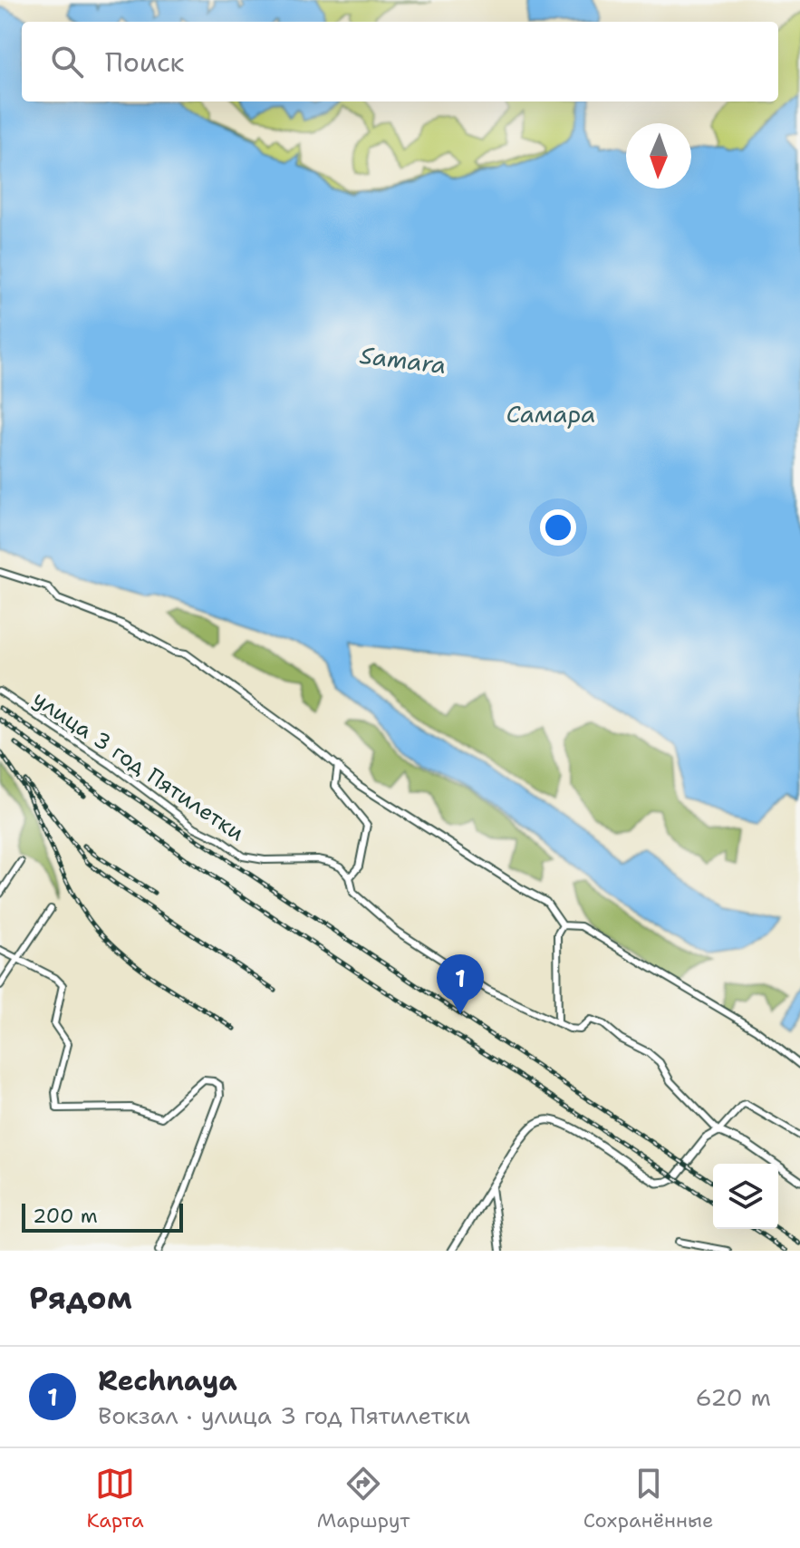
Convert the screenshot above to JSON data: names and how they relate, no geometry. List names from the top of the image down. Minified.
{"streets":{"street":["улица 3 год Пятилетки"]},"water":["Samara","Самара"],"scale_bar":"200 m","north":"bottom","page":{"search":"Поиск","pins":"1","scale":"200 m","heading":"Рядом","list":[{"mark":"1","name":"Rechnaya","note":"Вокзал · улица 3 год Пятилетки","value":"620 m"}],"nav":["Карта","Маршрут","Сохранённые"]}}
